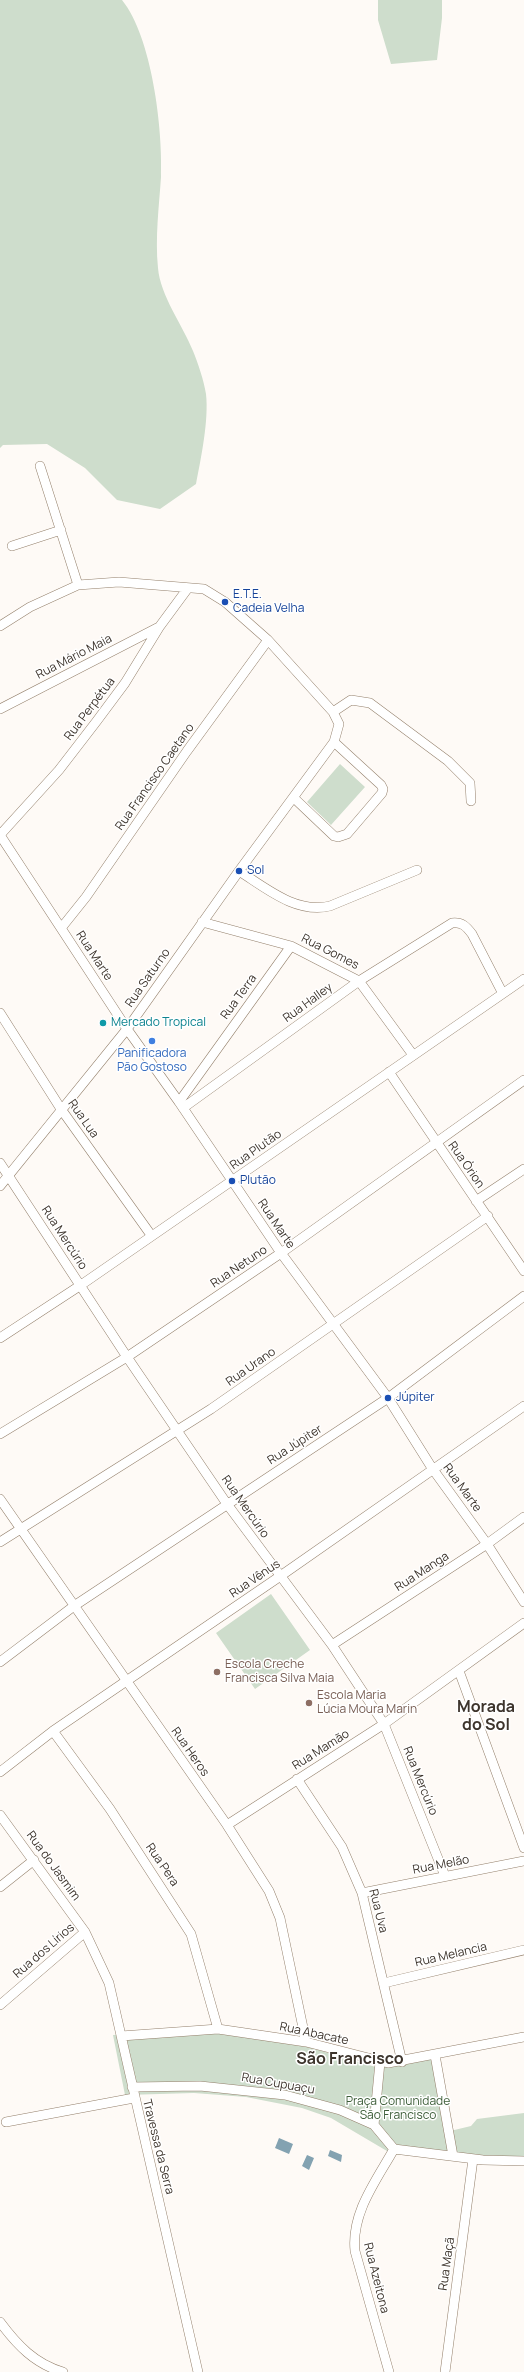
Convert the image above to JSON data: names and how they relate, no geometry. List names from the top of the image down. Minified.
{"streets":{"street":["Rua Mário Maia","Rua Perpétua","Rua Francisco Caetano","Rua Gomes","Rua Marte","Rua Saturno","Rua Terra","Rua Halley","Rua Lua","Rua Plutão","Rua Órion","Rua Mercúrio","Rua Netuno","Rua Urano","Rua Júpiter","Rua Manga","Rua Vênus","Rua Mamão","Rua Heros","Rua Pera","Rua Melão","Rua do Jasmim","Rua Uva","Rua dos Lírios","Rua Melancia","Rua Abacate","Rua Cupuaçu","Travessa da Serra","Rua Maçã","Rua Azeitona"]},"crossings":[["Rua Mário Maia","Rua Perpétua"],["Rua Perpétua","Rua Marte"],["Rua Francisco Caetano","Rua Marte"],["Rua Gomes","Rua Saturno"],["Rua Gomes","Rua Terra"],["Rua Gomes","Rua Halley"],["Rua Gomes","Rua Plutão"],["Rua Marte","Rua Saturno"],["Rua Marte","Rua Terra"],["Rua Marte","Rua Halley"],["Rua Marte","Rua Plutão"],["Rua Marte","Rua Netuno"],["Rua Marte","Rua Urano"],["Rua Marte","Rua Júpiter"],["Rua Marte","Rua Manga"],["Rua Marte","Rua Vênus"],["Rua Saturno","Rua Lua"],["Rua Saturno","Rua Mercúrio"],["Rua Terra","Rua Halley"],["Rua Halley","Rua Plutão"],["Rua Lua","Rua Plutão"],["Rua Plutão","Rua Órion"],["Rua Plutão","Rua Mercúrio"],["Rua Órion","Rua Netuno"],["Rua Órion","Rua Urano"],["Rua Mercúrio","Rua Netuno"],["Rua Mercúrio","Rua Urano"],["Rua Mercúrio","Rua Júpiter"],["Rua Mercúrio","Rua Manga"],["Rua Mercúrio","Rua Vênus"],["Rua Mercúrio","Rua Mamão"],["Rua Mercúrio","Rua Melão"],["Rua Urano","Rua Heros"],["Rua Júpiter","Rua Heros"],["Rua Vênus","Rua Heros"],["Rua Vênus","Rua Pera"],["Rua Mamão","Rua Heros"],["Rua Mamão","Rua Uva"],["Rua Heros","Rua Abacate"],["Rua Pera","Rua Abacate"],["Rua Melão","Rua Uva"],["Rua do Jasmim","Rua dos Lírios"],["Rua do Jasmim","Travessa da Serra"],["Rua Uva","Rua Melancia"],["Rua Uva","Rua Abacate"],["Rua dos Lírios","Travessa da Serra"],["Rua Abacate","Travessa da Serra"],["Rua Cupuaçu","Travessa da Serra"],["Rua Cupuaçu","Rua Azeitona"]],"districts":["Morada do Sol","São Francisco"],"parks":["Praça Comunidade São Francisco"],"places":["E.T.E. Cadeia Velha","Sol","Mercado Tropical","Panificadora Pão Gostoso","Plutão","Júpiter","Escola Creche Francisca Silva Maia","Escola Maria Lúcia Moura Marin"]}
